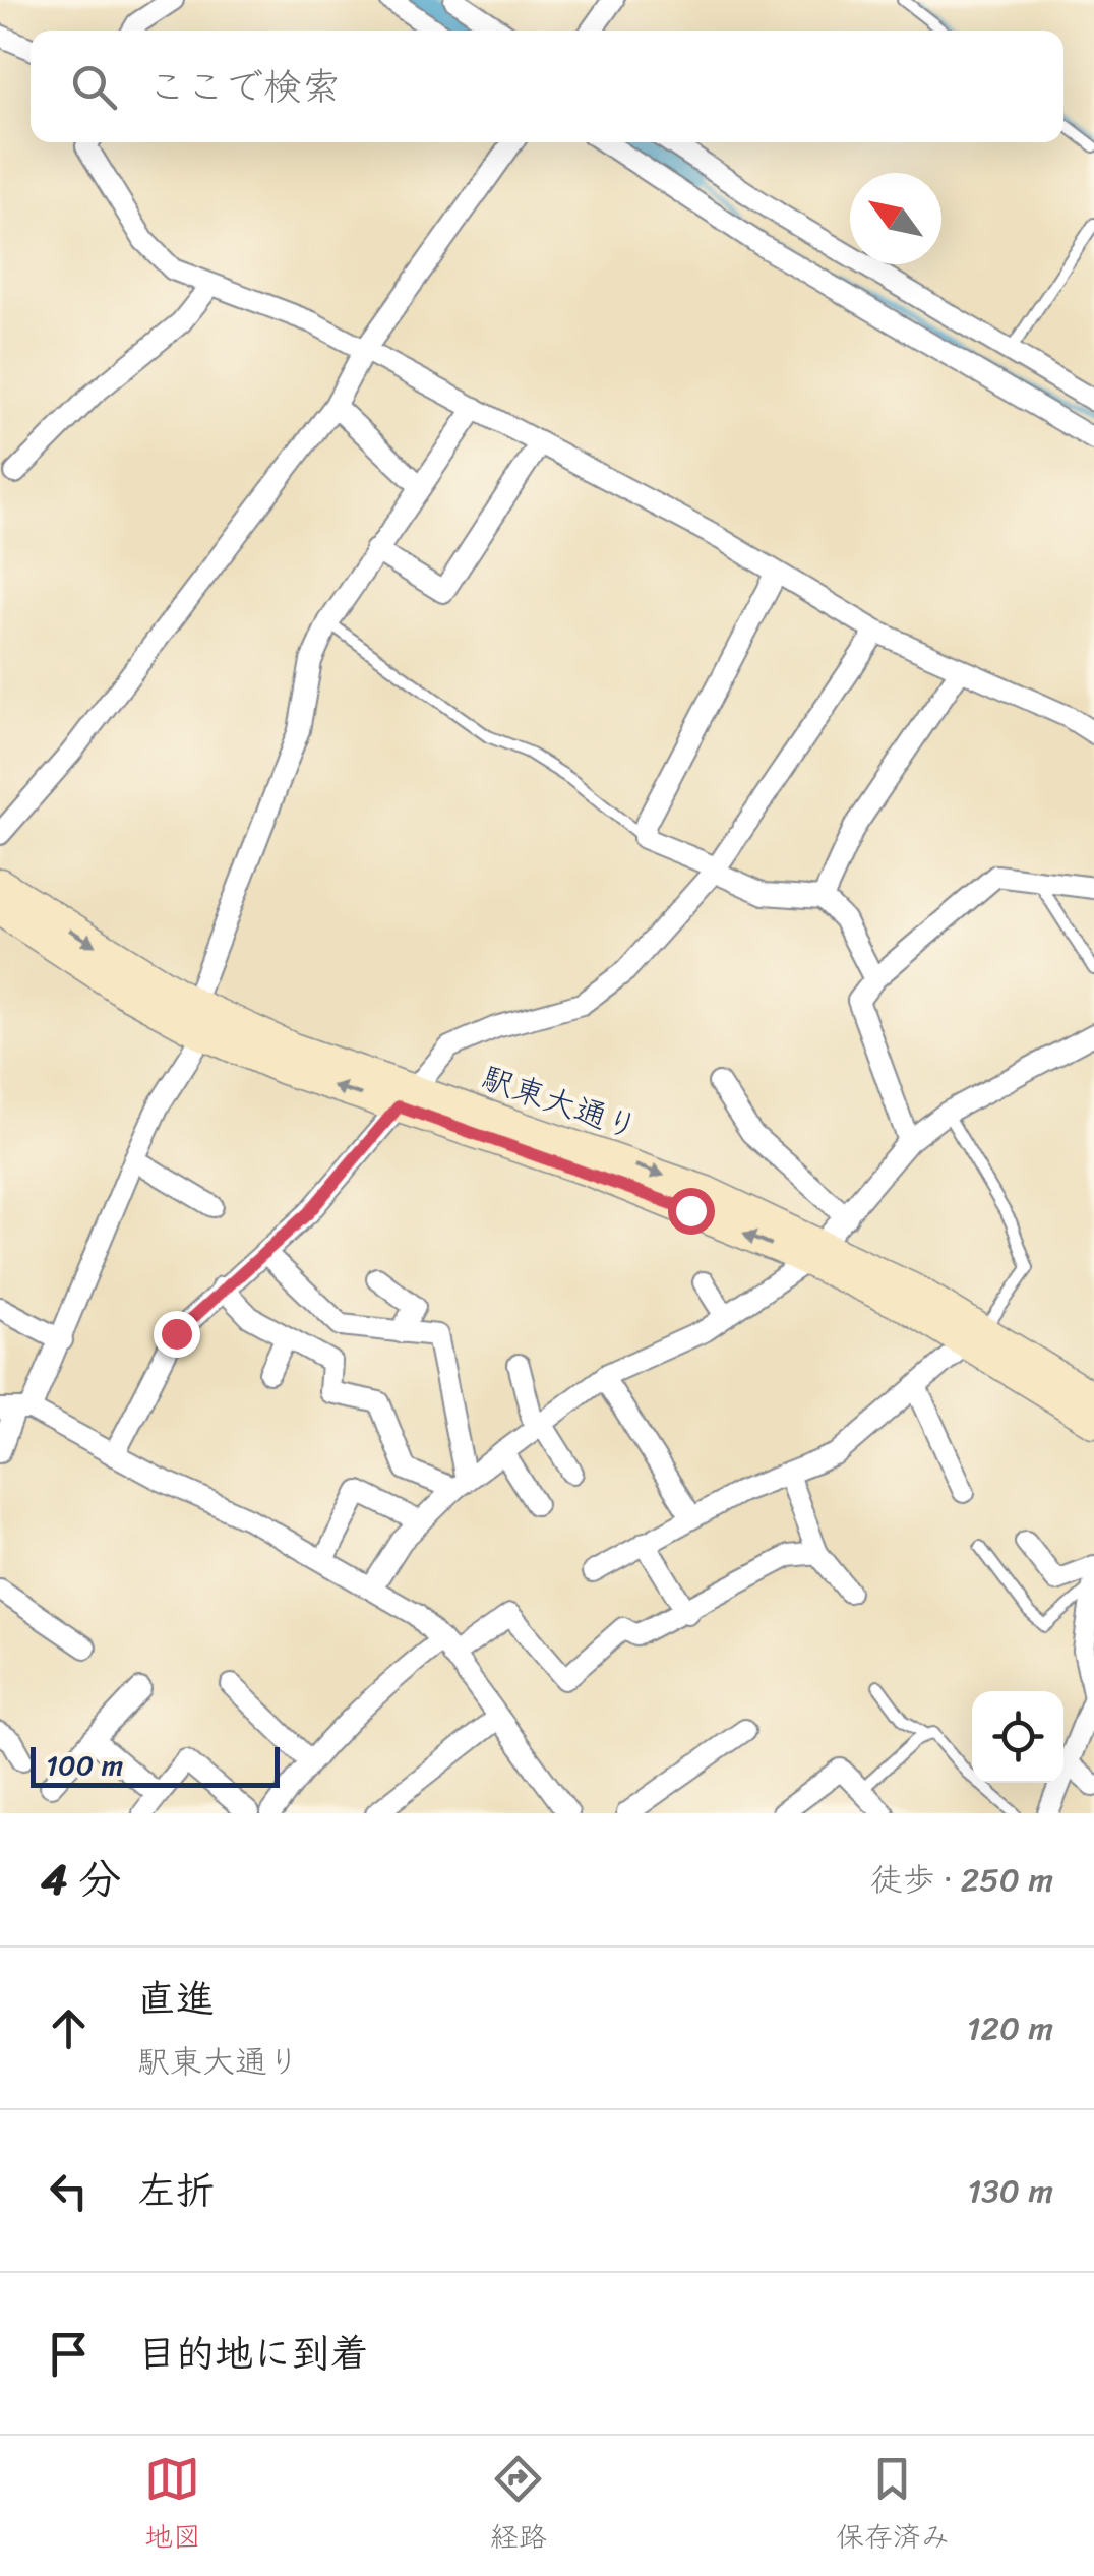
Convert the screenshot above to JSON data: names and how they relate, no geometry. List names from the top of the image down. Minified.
{"streets":{"street":["駅東大通り"]},"scale_bar":"100 m","north":"top left","page":{"search":"ここで検索","scale":"100 m","heading":["4 分","徒歩 · 250 m"],"list":[["直進","駅東大通り","120 m"],["左折","130 m"],"目的地に到着"],"nav":["地図","経路","保存済み"]}}
